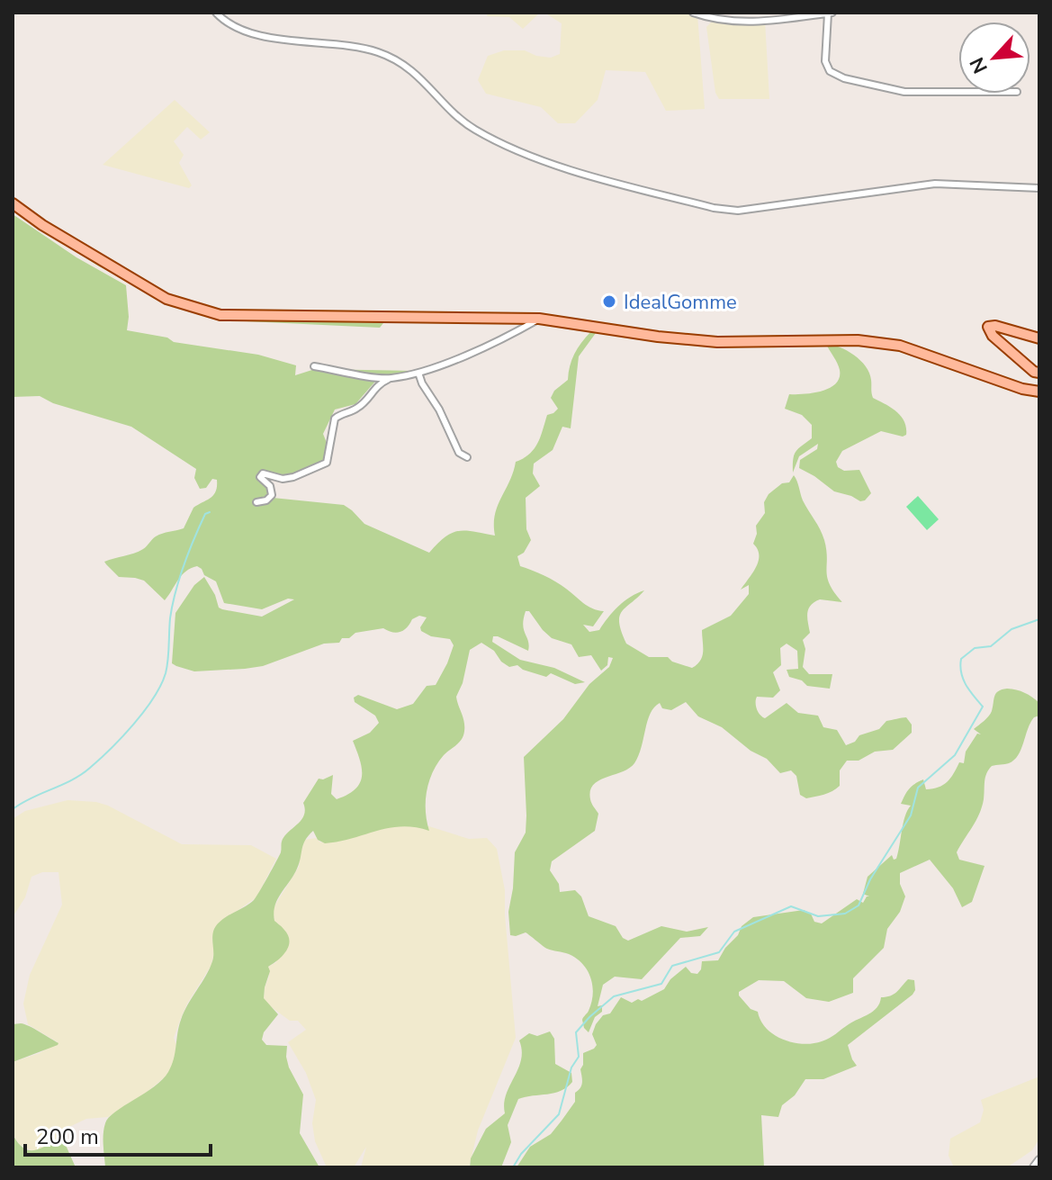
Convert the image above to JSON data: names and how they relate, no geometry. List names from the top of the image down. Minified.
{"places":["IdealGomme"],"scale_bar":"200 m","north":"bottom left"}
